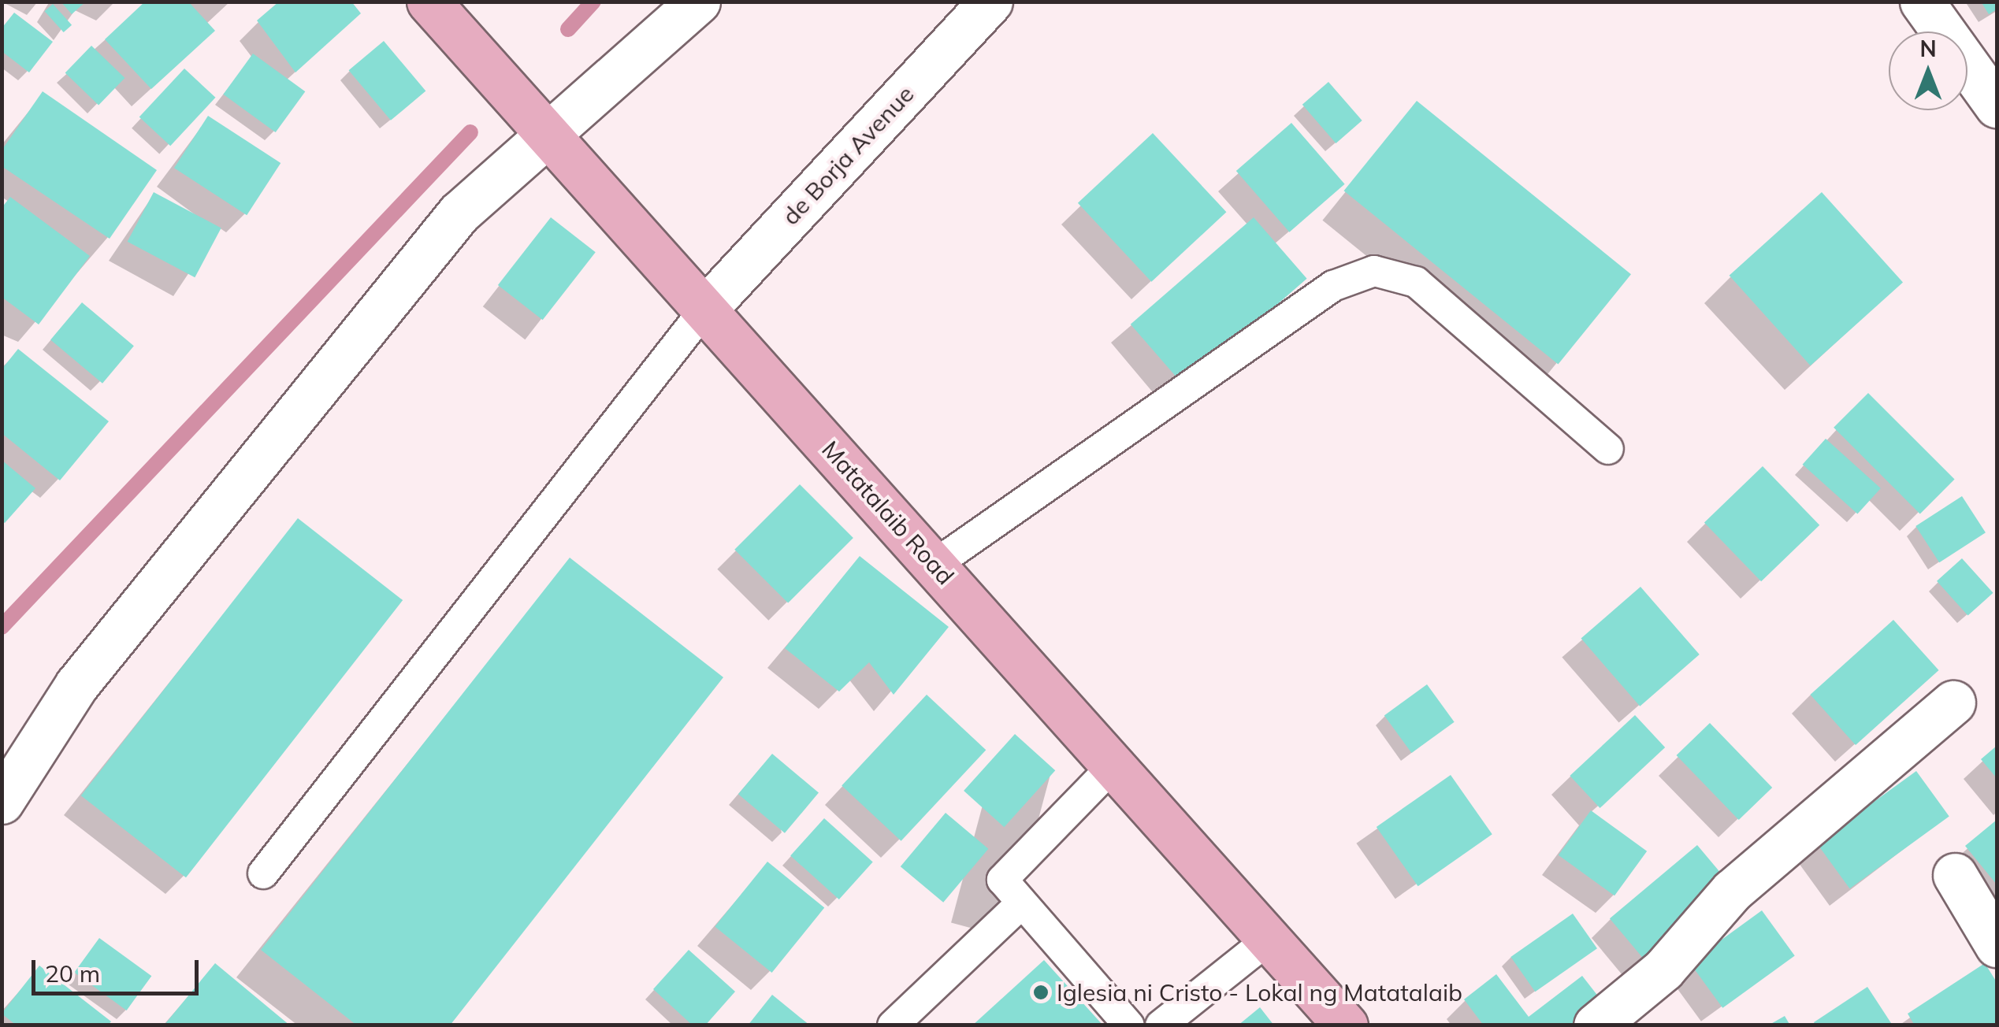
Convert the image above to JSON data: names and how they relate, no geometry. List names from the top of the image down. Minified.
{"streets":{"main road":["Matatalaib Road"],"street":["de Borja Avenue"]},"crossings":[["de Borja Avenue","Matatalaib Road"]],"places":["Iglesia ni Cristo - Lokal ng Matatalaib"],"scale_bar":"20 m","north":"top"}
